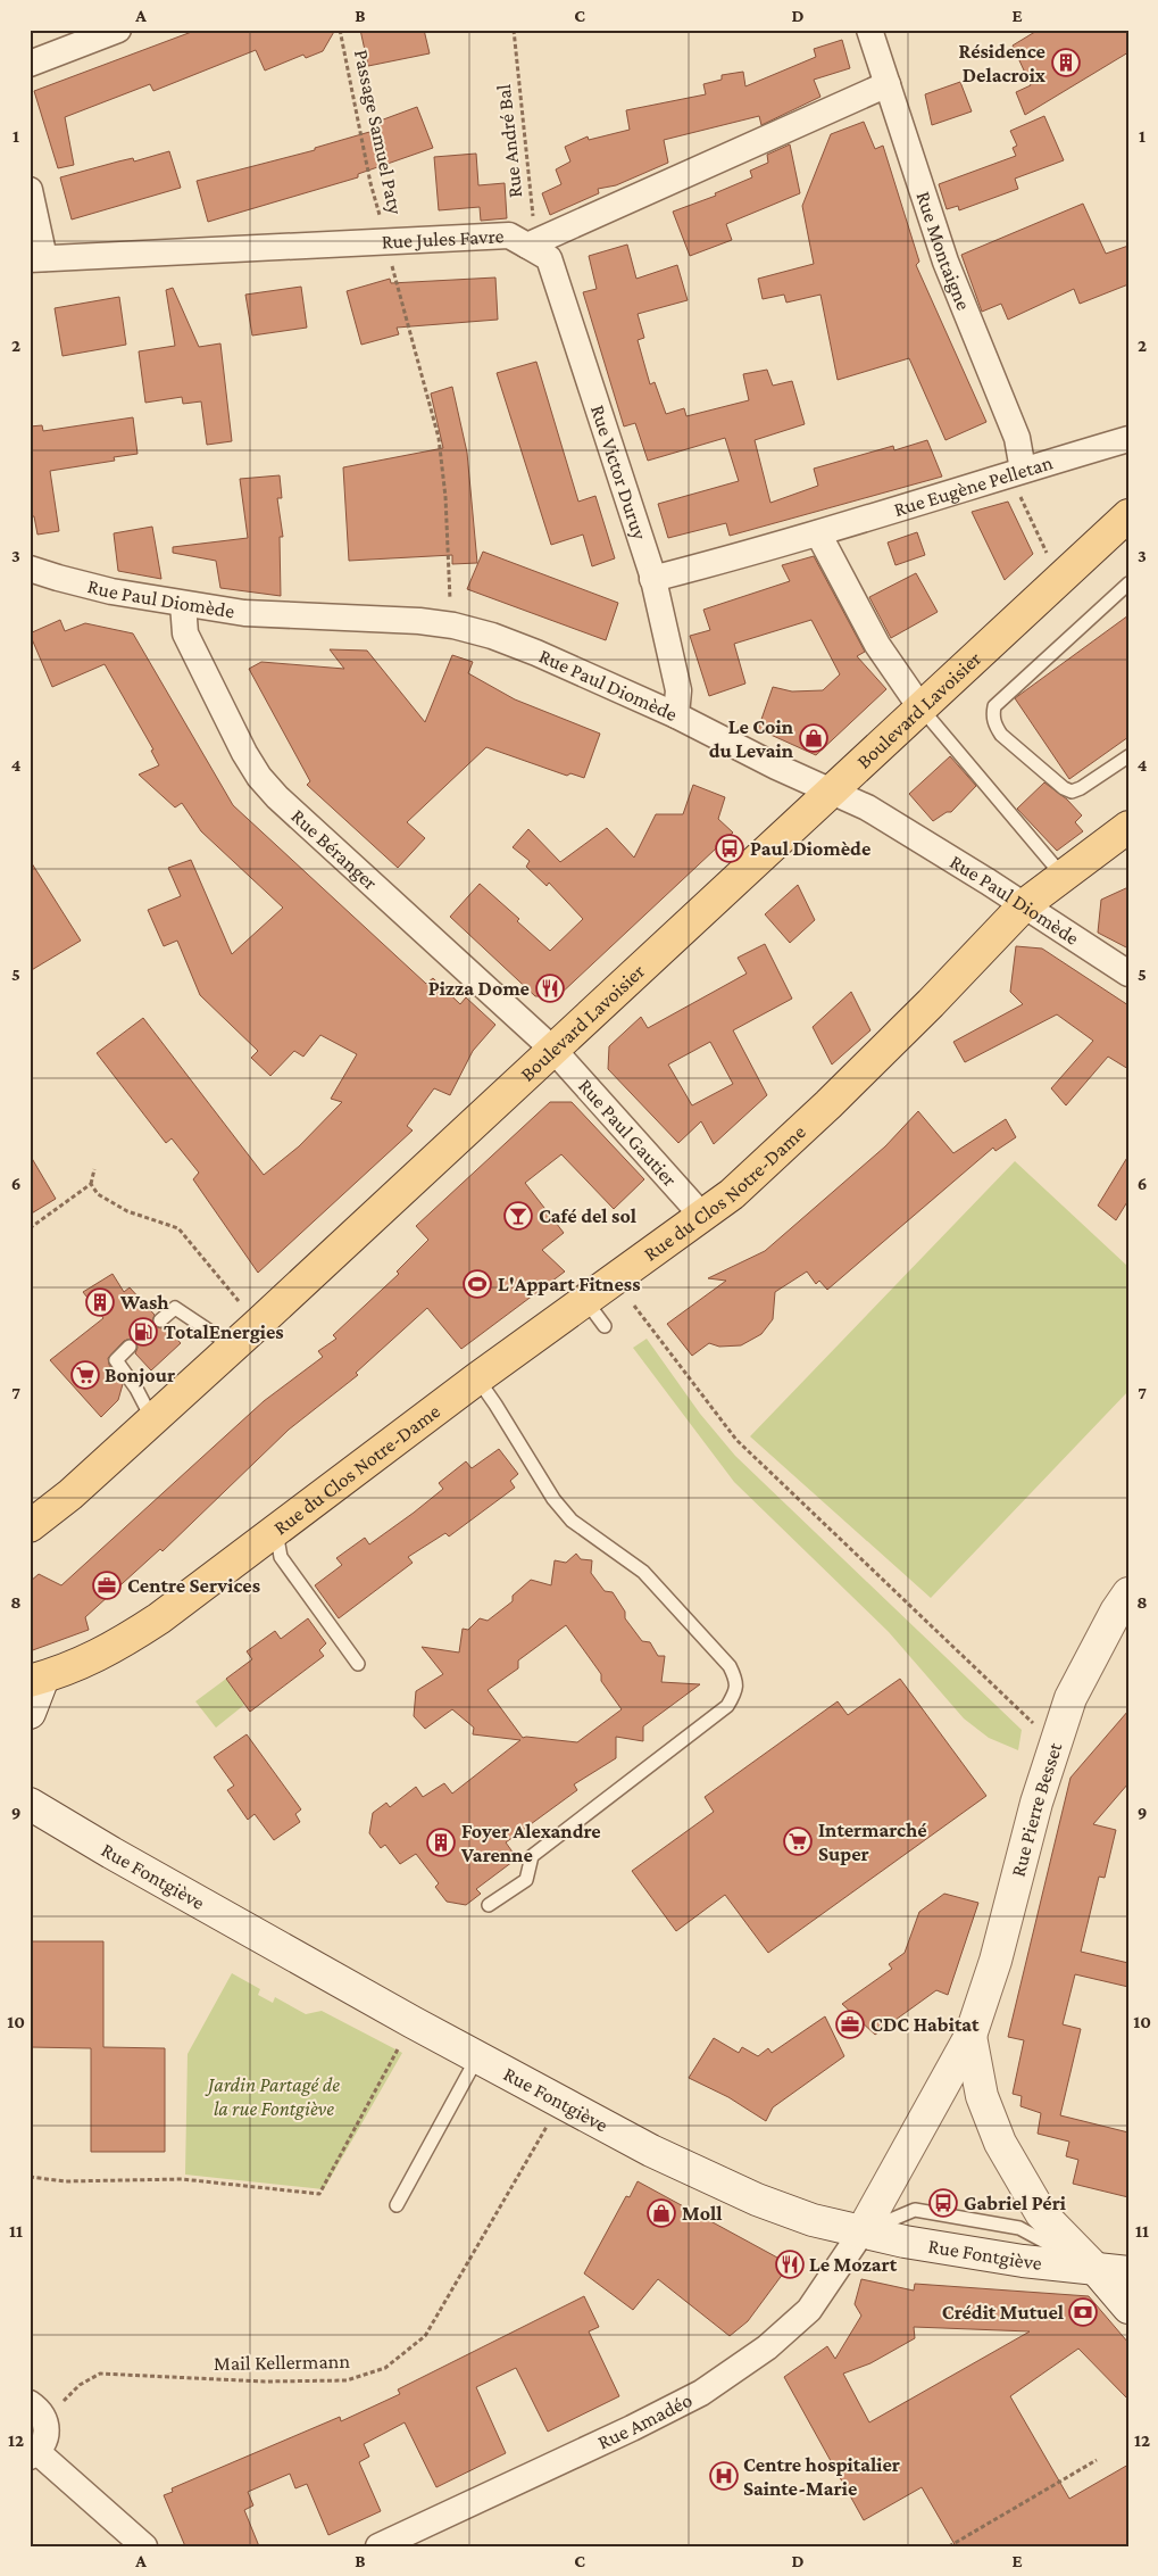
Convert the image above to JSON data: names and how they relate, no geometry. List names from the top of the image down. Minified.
{"streets":{"main road":["Boulevard Lavoisier","Rue du Clos Notre-Dame","Rue Pierre Besset","Rue Fontgiève"],"street":["Rue Jules Favre","Rue Montaigne","Rue Victor Duruy","Rue Eugène Pelletan","Rue Paul Diomède","Rue Béranger","Rue Paul Gautier","Rue Amadéo"],"path":["Passage Samuel Paty","Rue André Bal","Mail Kellermann"]},"crossings":[["Passage Samuel Paty","Rue Jules Favre"],["Passage Samuel Paty","Rue Paul Diomède"],["Rue André Bal","Rue Jules Favre"],["Rue Jules Favre","Rue Montaigne"],["Rue Jules Favre","Rue Victor Duruy"],["Rue Montaigne","Rue Eugène Pelletan"],["Rue Victor Duruy","Rue Eugène Pelletan"],["Rue Victor Duruy","Rue Paul Diomède"],["Rue Paul Diomède","Boulevard Lavoisier"],["Rue Paul Diomède","Rue Béranger"],["Rue Paul Diomède","Rue du Clos Notre-Dame"],["Boulevard Lavoisier","Rue Béranger"],["Boulevard Lavoisier","Rue Paul Gautier"],["Rue Béranger","Rue Paul Gautier"],["Rue Paul Gautier","Rue du Clos Notre-Dame"],["Rue Pierre Besset","Rue Fontgiève"],["Rue Pierre Besset","Rue Amadéo"],["Rue Fontgiève","Mail Kellermann"],["Rue Fontgiève","Rue Amadéo"]],"parks":["Jardin Partagé de la rue Fontgiève"],"places":{"building":["Résidence Delacroix","Wash","Foyer Alexandre Varenne"],"shop":["Le Coin du Levain","Moll"],"bus stop":["Paul Diomède","Gabriel Péri"],"restaurant":["Pizza Dome","Le Mozart"],"bar":["Café del sol"],"sports":["L'Appart Fitness"],"fuel station":["TotalEnergies"],"supermarket":["Bonjour","Intermarché Super"],"office":["Centre Services","CDC Habitat"],"bank":["Crédit Mutuel"],"hospital":["Centre hospitalier Sainte-Marie"]},"grid":{"columns":["A","B","C","D","E"],"rows":["1","2","3","4","5","6","7","8","9","10","11","12"]}}
